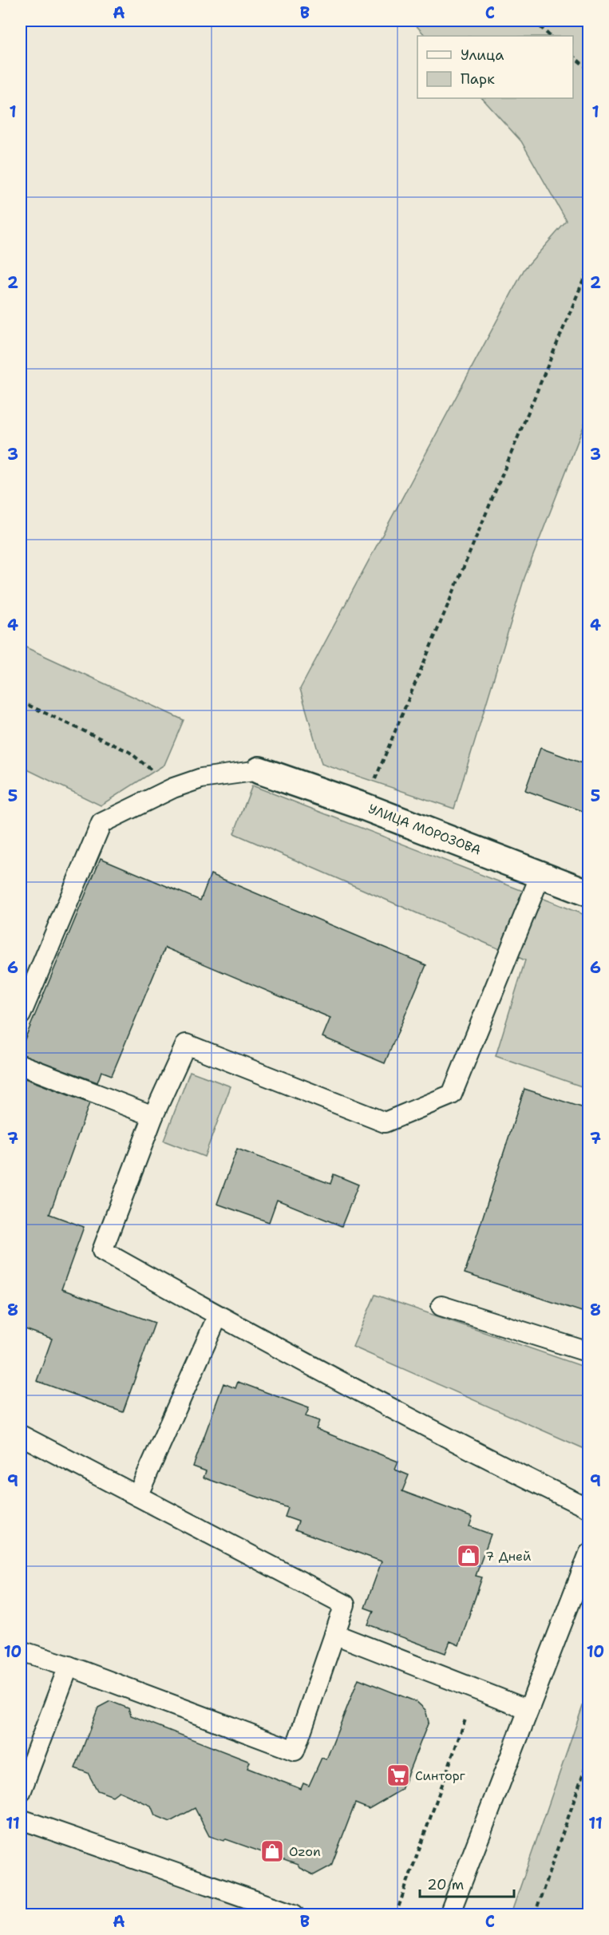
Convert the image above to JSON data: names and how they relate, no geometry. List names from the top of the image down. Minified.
{"streets":{"street":["УЛИЦА МОРОЗОВА"]},"places":{"shop":["7 Дней","Ozon"],"supermarket":["Синторг"]},"legend":["Улица","Парк"],"scale_bar":"20 m","grid":{"columns":["A","B","C"],"rows":["1","2","3","4","5","6","7","8","9","10","11"]}}
